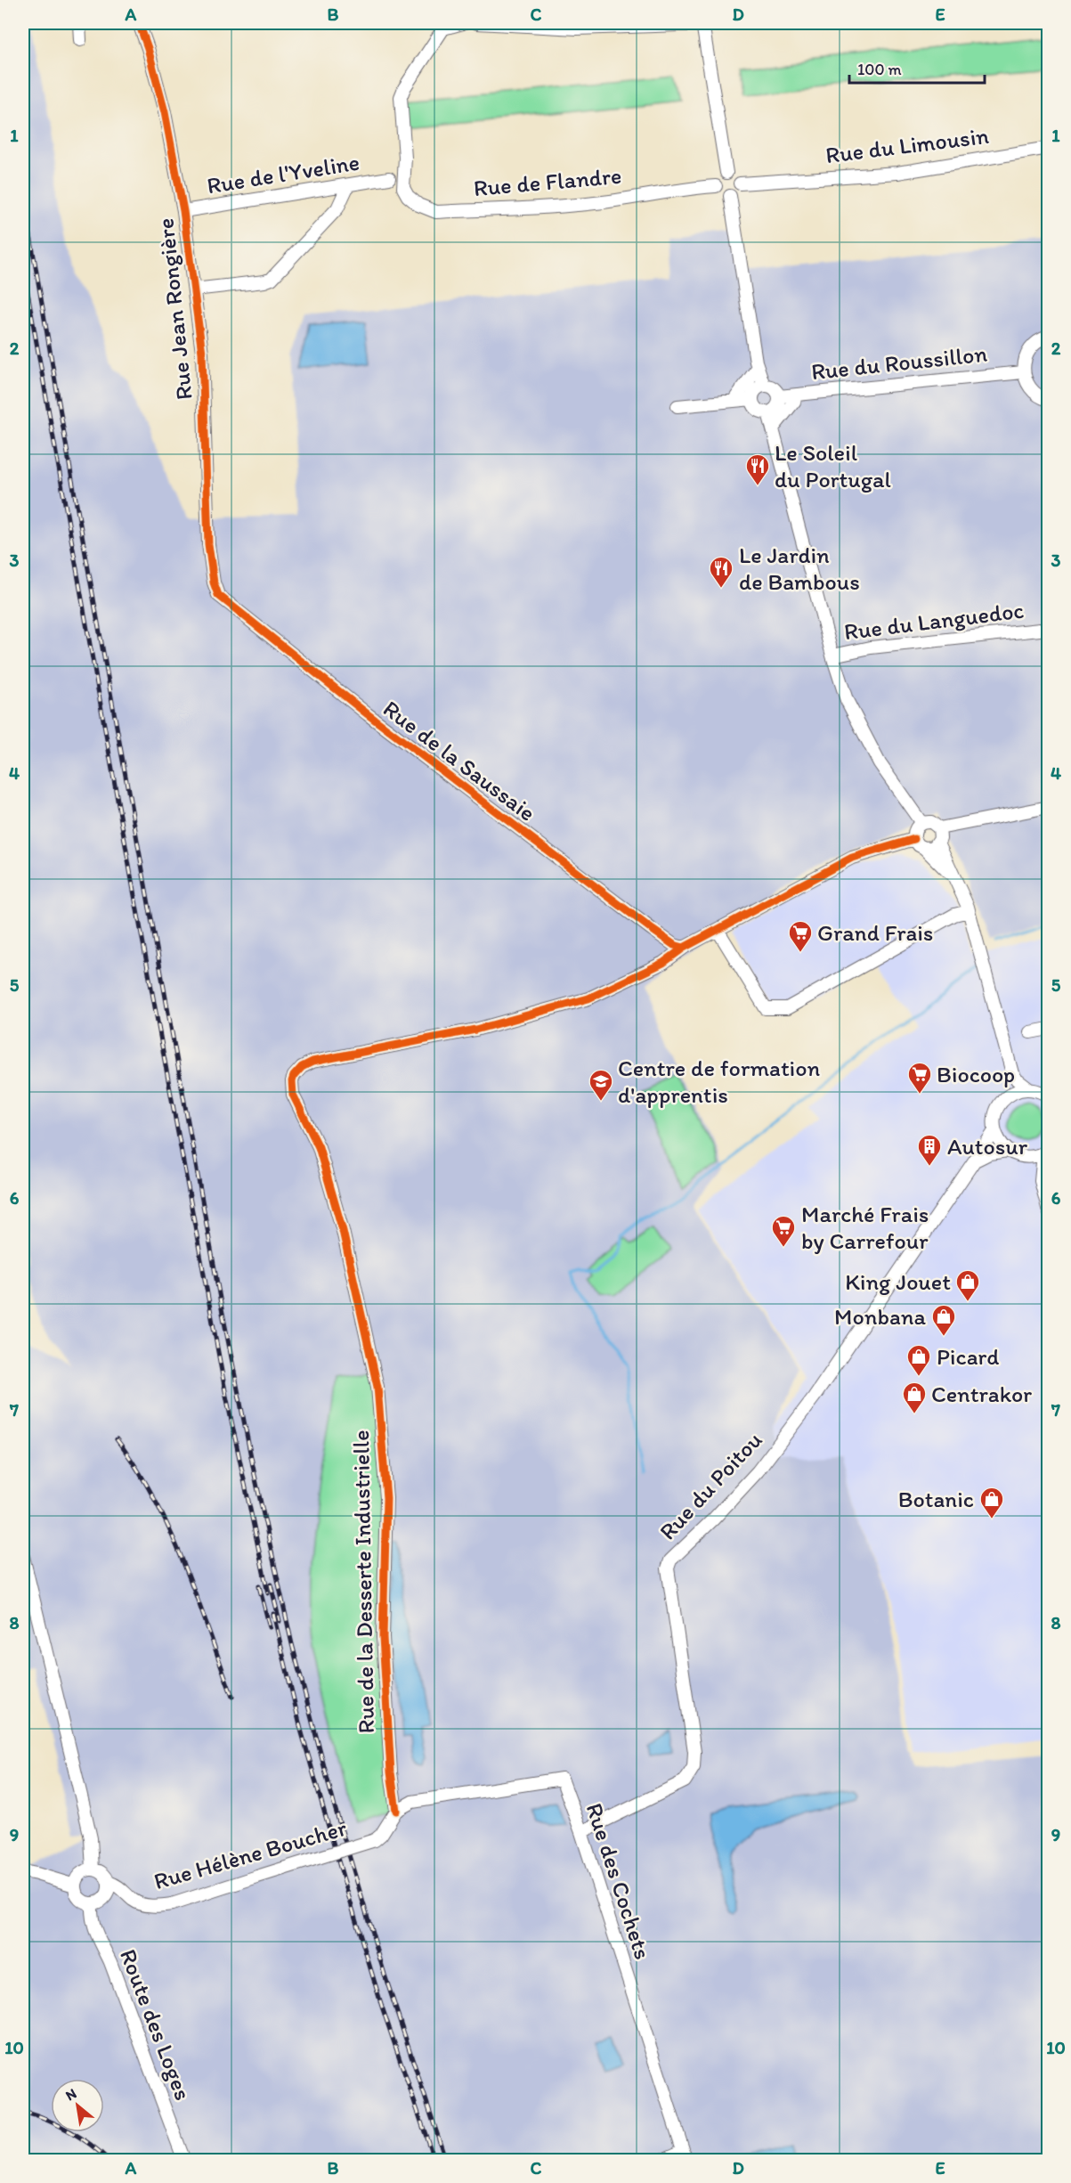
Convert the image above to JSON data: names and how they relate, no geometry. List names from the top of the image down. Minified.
{"streets":{"street":["Rue du Limousin","Rue de l'Yveline","Rue de Flandre","Rue Jean Rongière","Rue du Roussillon","Rue du Languedoc","Rue de la Saussaie","Rue du Poitou","Rue de la Desserte Industrielle","Rue Hélène Boucher","Rue des Cochets","Route des Loges"]},"crossings":[["Rue du Limousin","Rue de Flandre"],["Rue de l'Yveline","Rue Jean Rongière"],["Rue Jean Rongière","Rue de la Saussaie"],["Rue de la Saussaie","Rue de la Desserte Industrielle"],["Rue du Poitou","Rue des Cochets"],["Rue de la Desserte Industrielle","Rue Hélène Boucher"],["Rue de la Desserte Industrielle","Rue des Cochets"],["Rue Hélène Boucher","Rue des Cochets"],["Rue Hélène Boucher","Route des Loges"]],"places":{"restaurant":["Le Soleil du Portugal","Le Jardin de Bambous"],"supermarket":["Grand Frais","Biocoop","Marché Frais by Carrefour"],"school or university":["Centre de formation d'apprentis"],"building":["Autosur"],"shop":["King Jouet","Monbana","Picard","Centrakor","Botanic"]},"scale_bar":"100 m","north":"top left","grid":{"columns":["A","B","C","D","E"],"rows":["1","2","3","4","5","6","7","8","9","10"]}}
